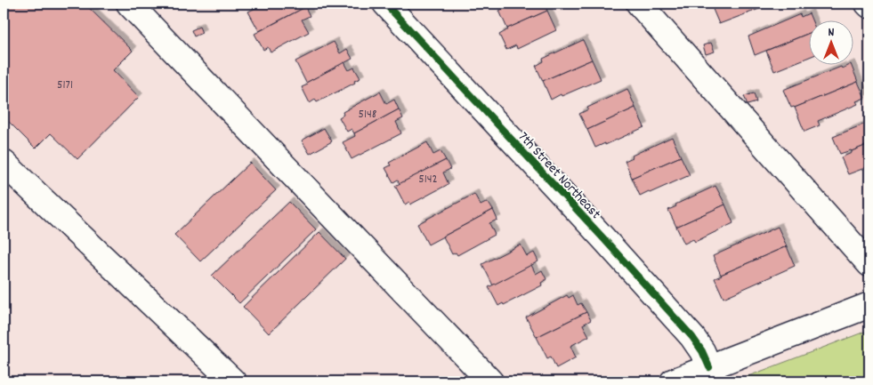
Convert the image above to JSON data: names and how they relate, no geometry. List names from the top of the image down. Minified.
{"streets":{"street":["7th Street Northeast"]},"house_numbers":["5171","5148","5142"],"north":"top"}
